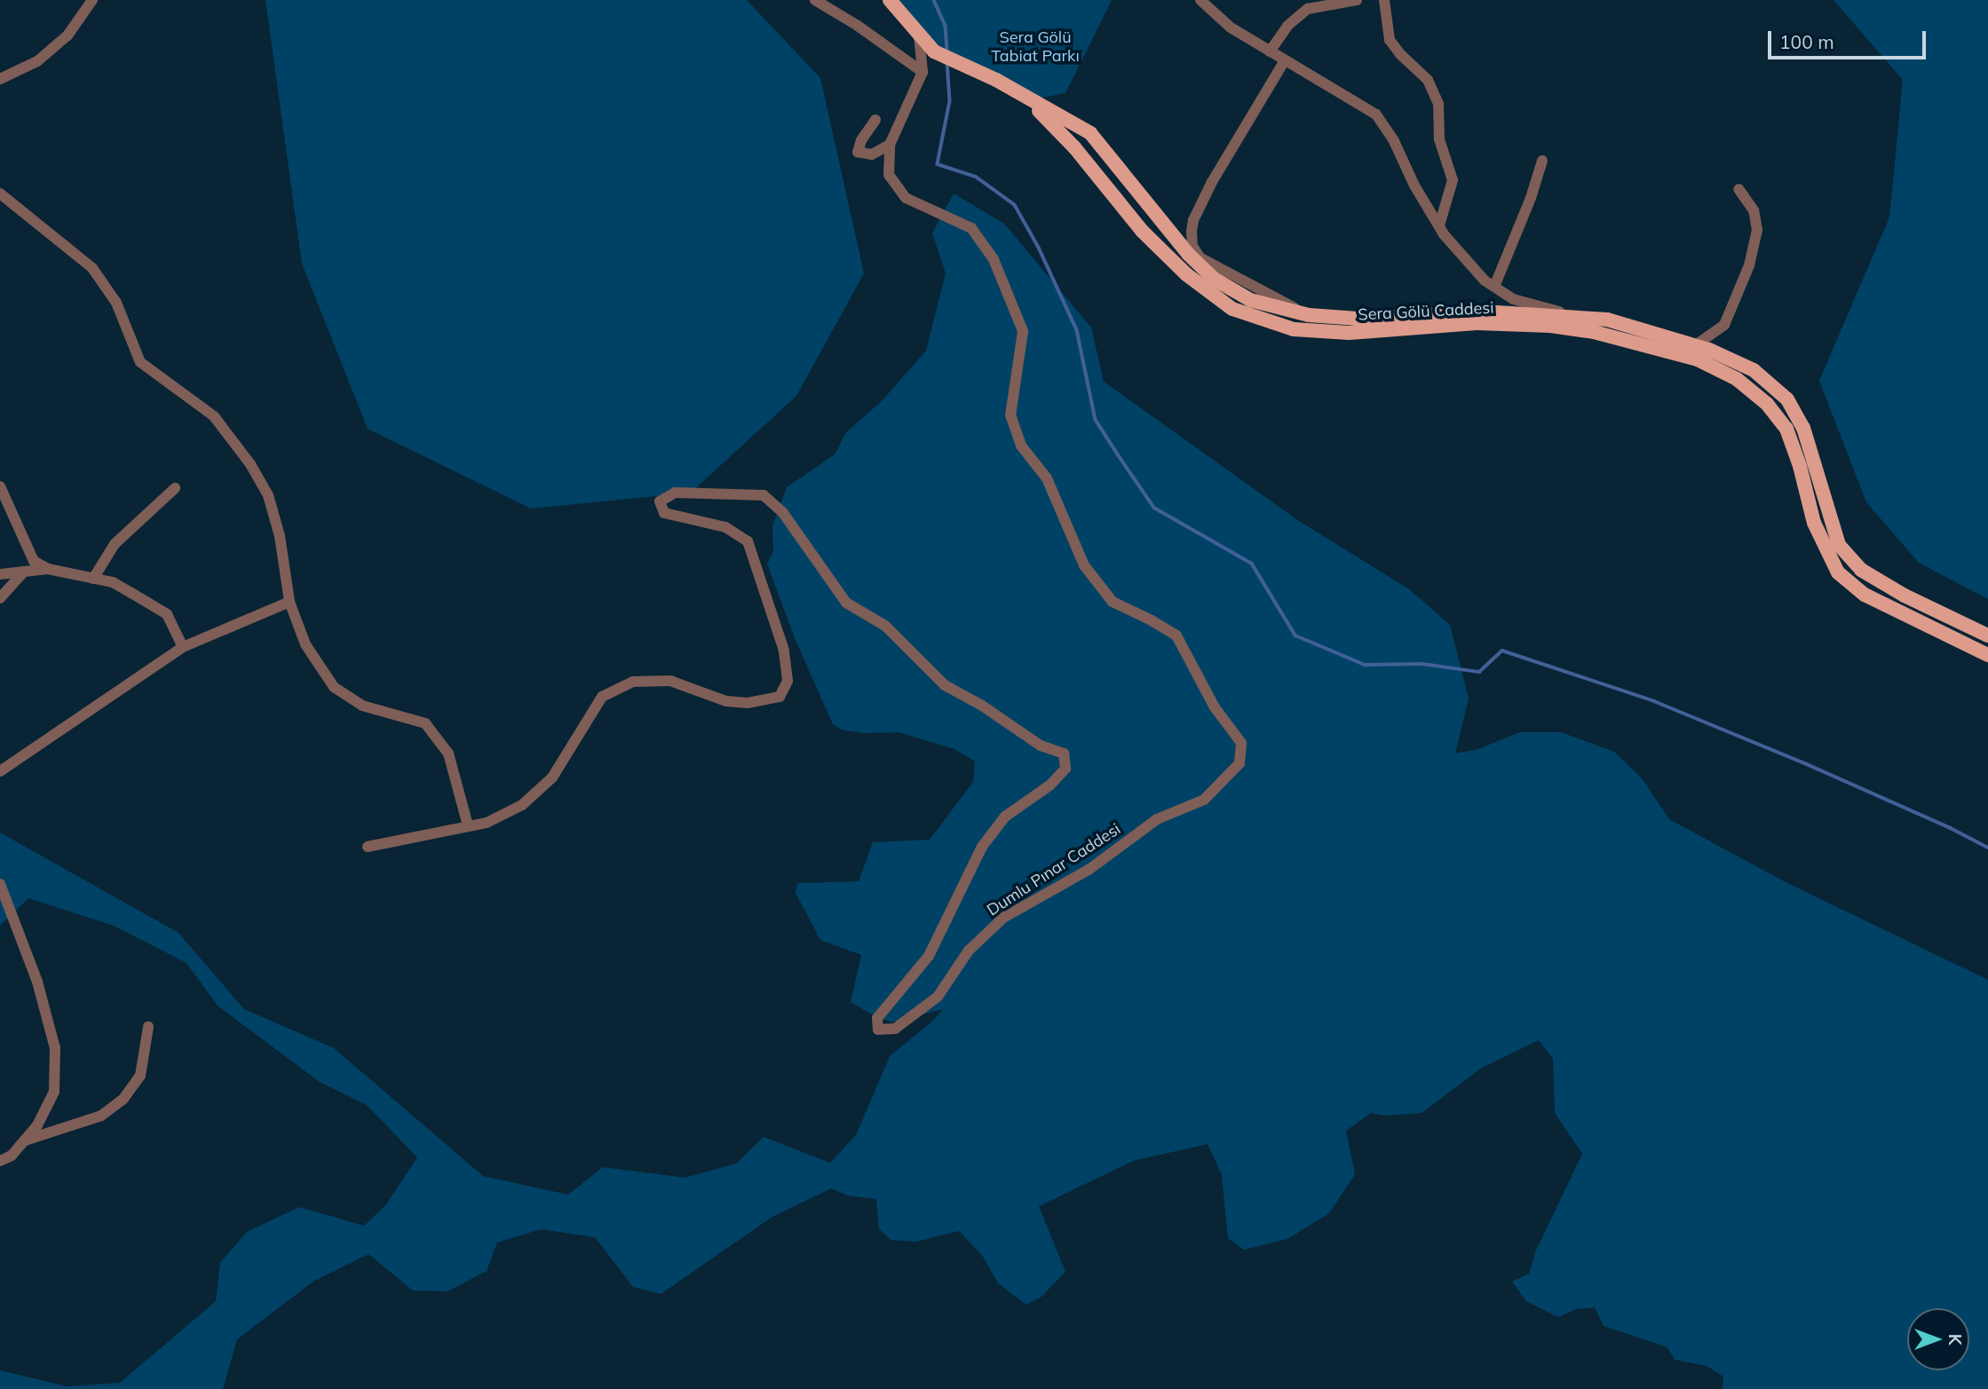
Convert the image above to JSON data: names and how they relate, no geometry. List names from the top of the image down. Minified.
{"streets":{"main road":["Sera Gölü Caddesi"],"street":["Dumlu Pınar Caddesi"]},"crossings":[["Sera Gölü Caddesi","Dumlu Pınar Caddesi"]],"parks":["Sera Gölü Tabiat Parkı"],"scale_bar":"100 m","north":"right"}
